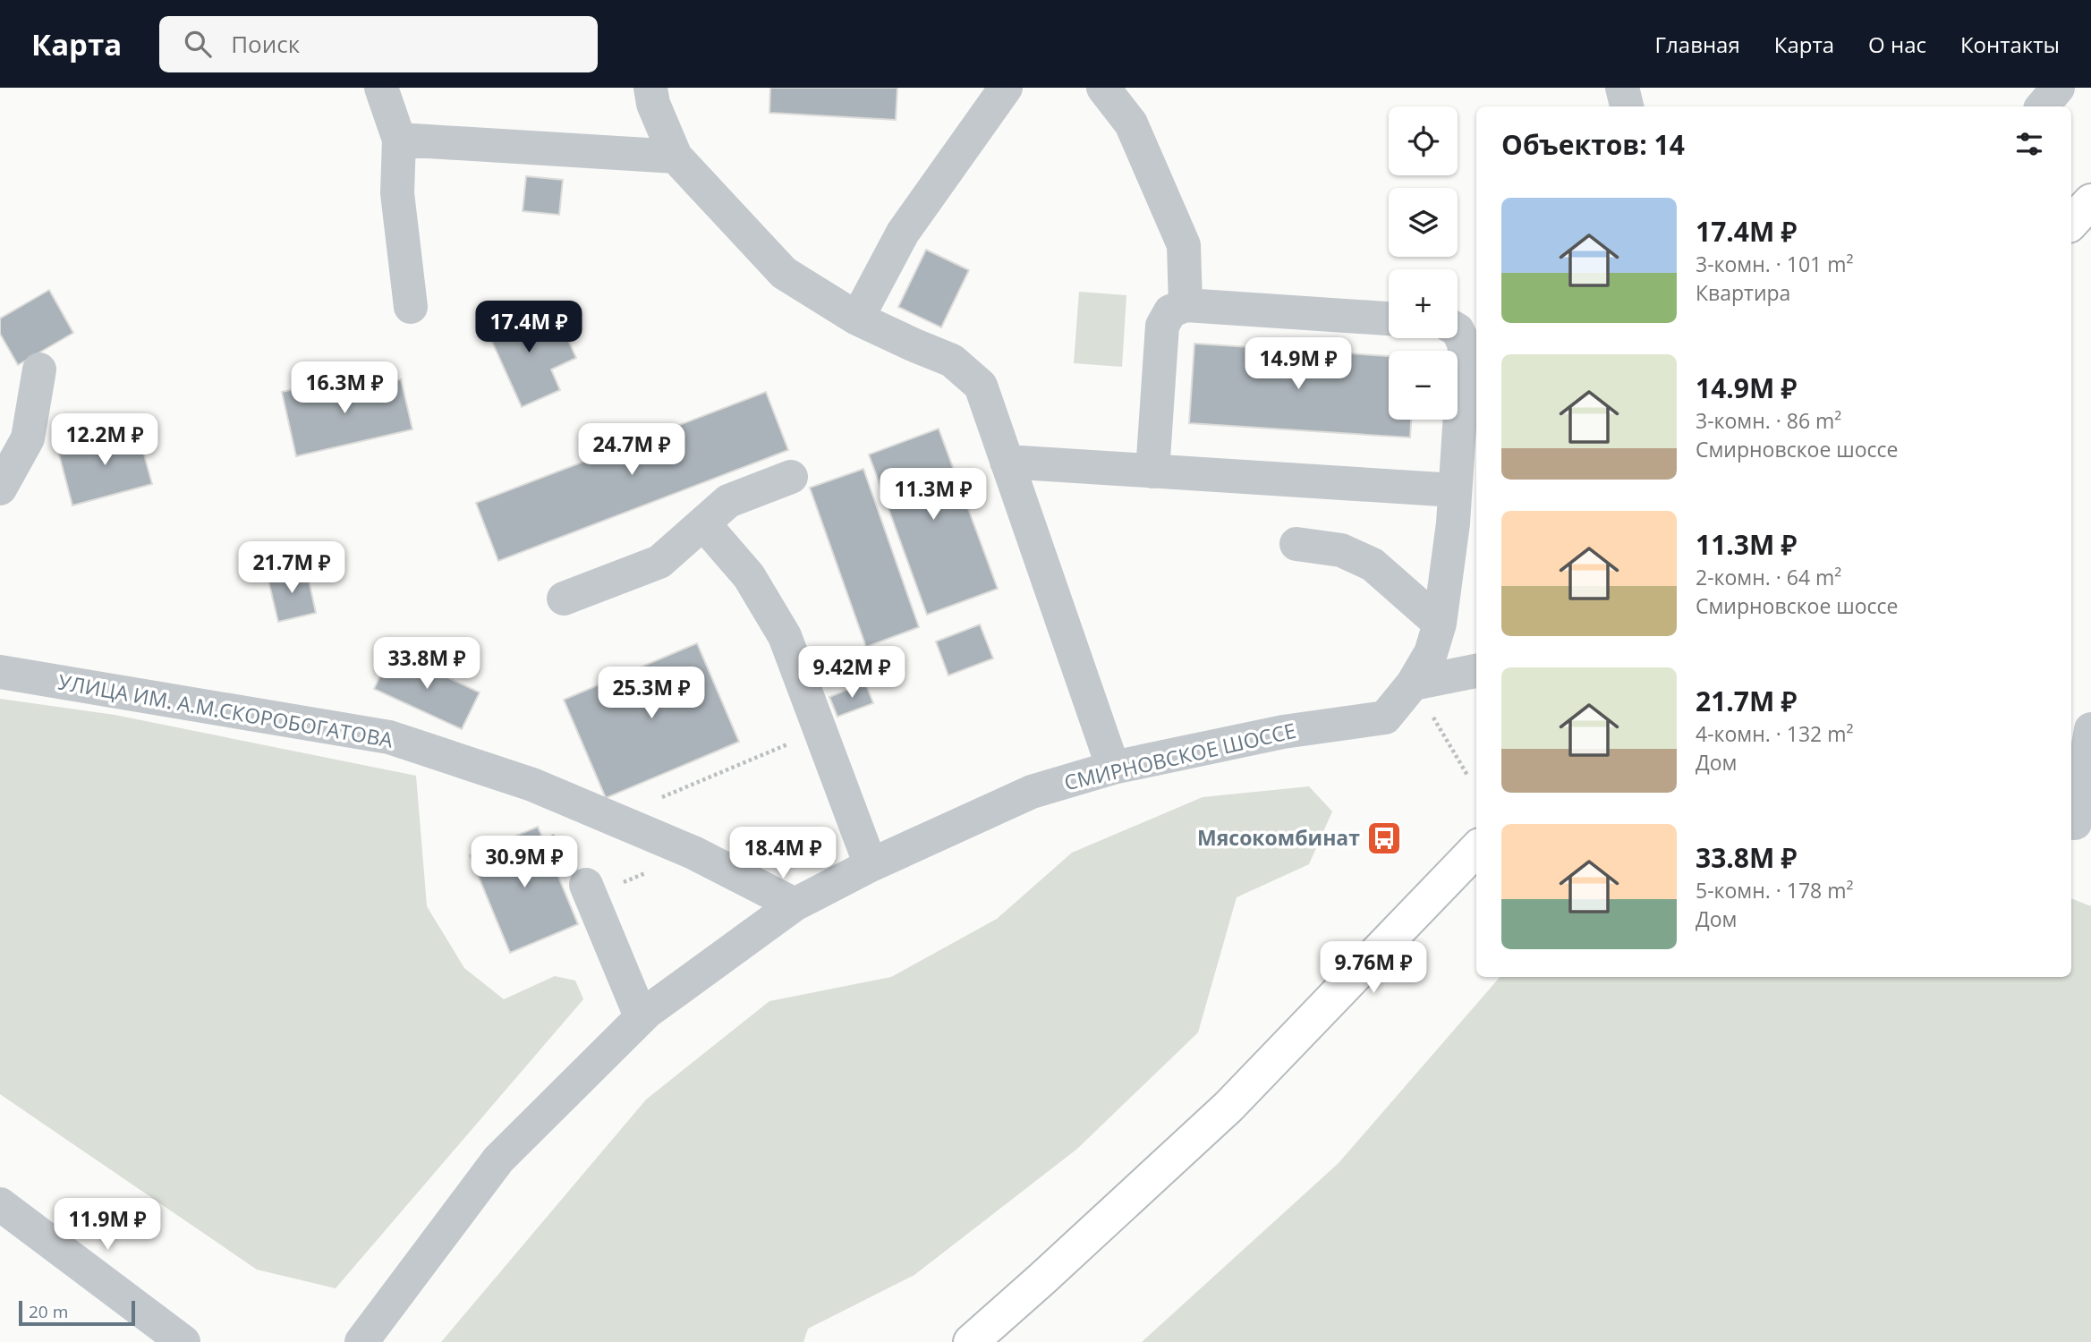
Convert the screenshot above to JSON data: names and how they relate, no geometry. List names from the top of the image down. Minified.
{"streets":{"street":["УЛИЦА ИМ. А.М.СКОРОБОГАТОВА","СМИРНОВСКОЕ ШОССЕ"]},"crossings":[["УЛИЦА ИМ. А.М.СКОРОБОГАТОВА","СМИРНОВСКОЕ ШОССЕ"]],"places":{"bus stop":["Мясокомбинат"]},"scale_bar":"20 m","page":{"header":"Карта","search":"Поиск","nav":["Главная","Карта","О нас","Контакты"],"map_buttons":["+","−"],"heading":"Объектов: 14","list":[{"name":"17.4M ₽","note":"3-комн. · 101 m² · Квартира"},{"name":"14.9M ₽","note":"3-комн. · 86 m² · Смирновское шоссе"},{"name":"11.3M ₽","note":"2-комн. · 64 m² · Смирновское шоссе"},{"name":"21.7M ₽","note":"4-комн. · 132 m² · Дом"},{"name":"33.8M ₽","note":"5-комн. · 178 m² · Дом"}],"price":["17.4M ₽","14.9M ₽","16.3M ₽","12.2M ₽","24.7M ₽","11.3M ₽","21.7M ₽","33.8M ₽","9.42M ₽","25.3M ₽","18.4M ₽","30.9M ₽","9.76M ₽","11.9M ₽"],"scale":"20 m"}}
